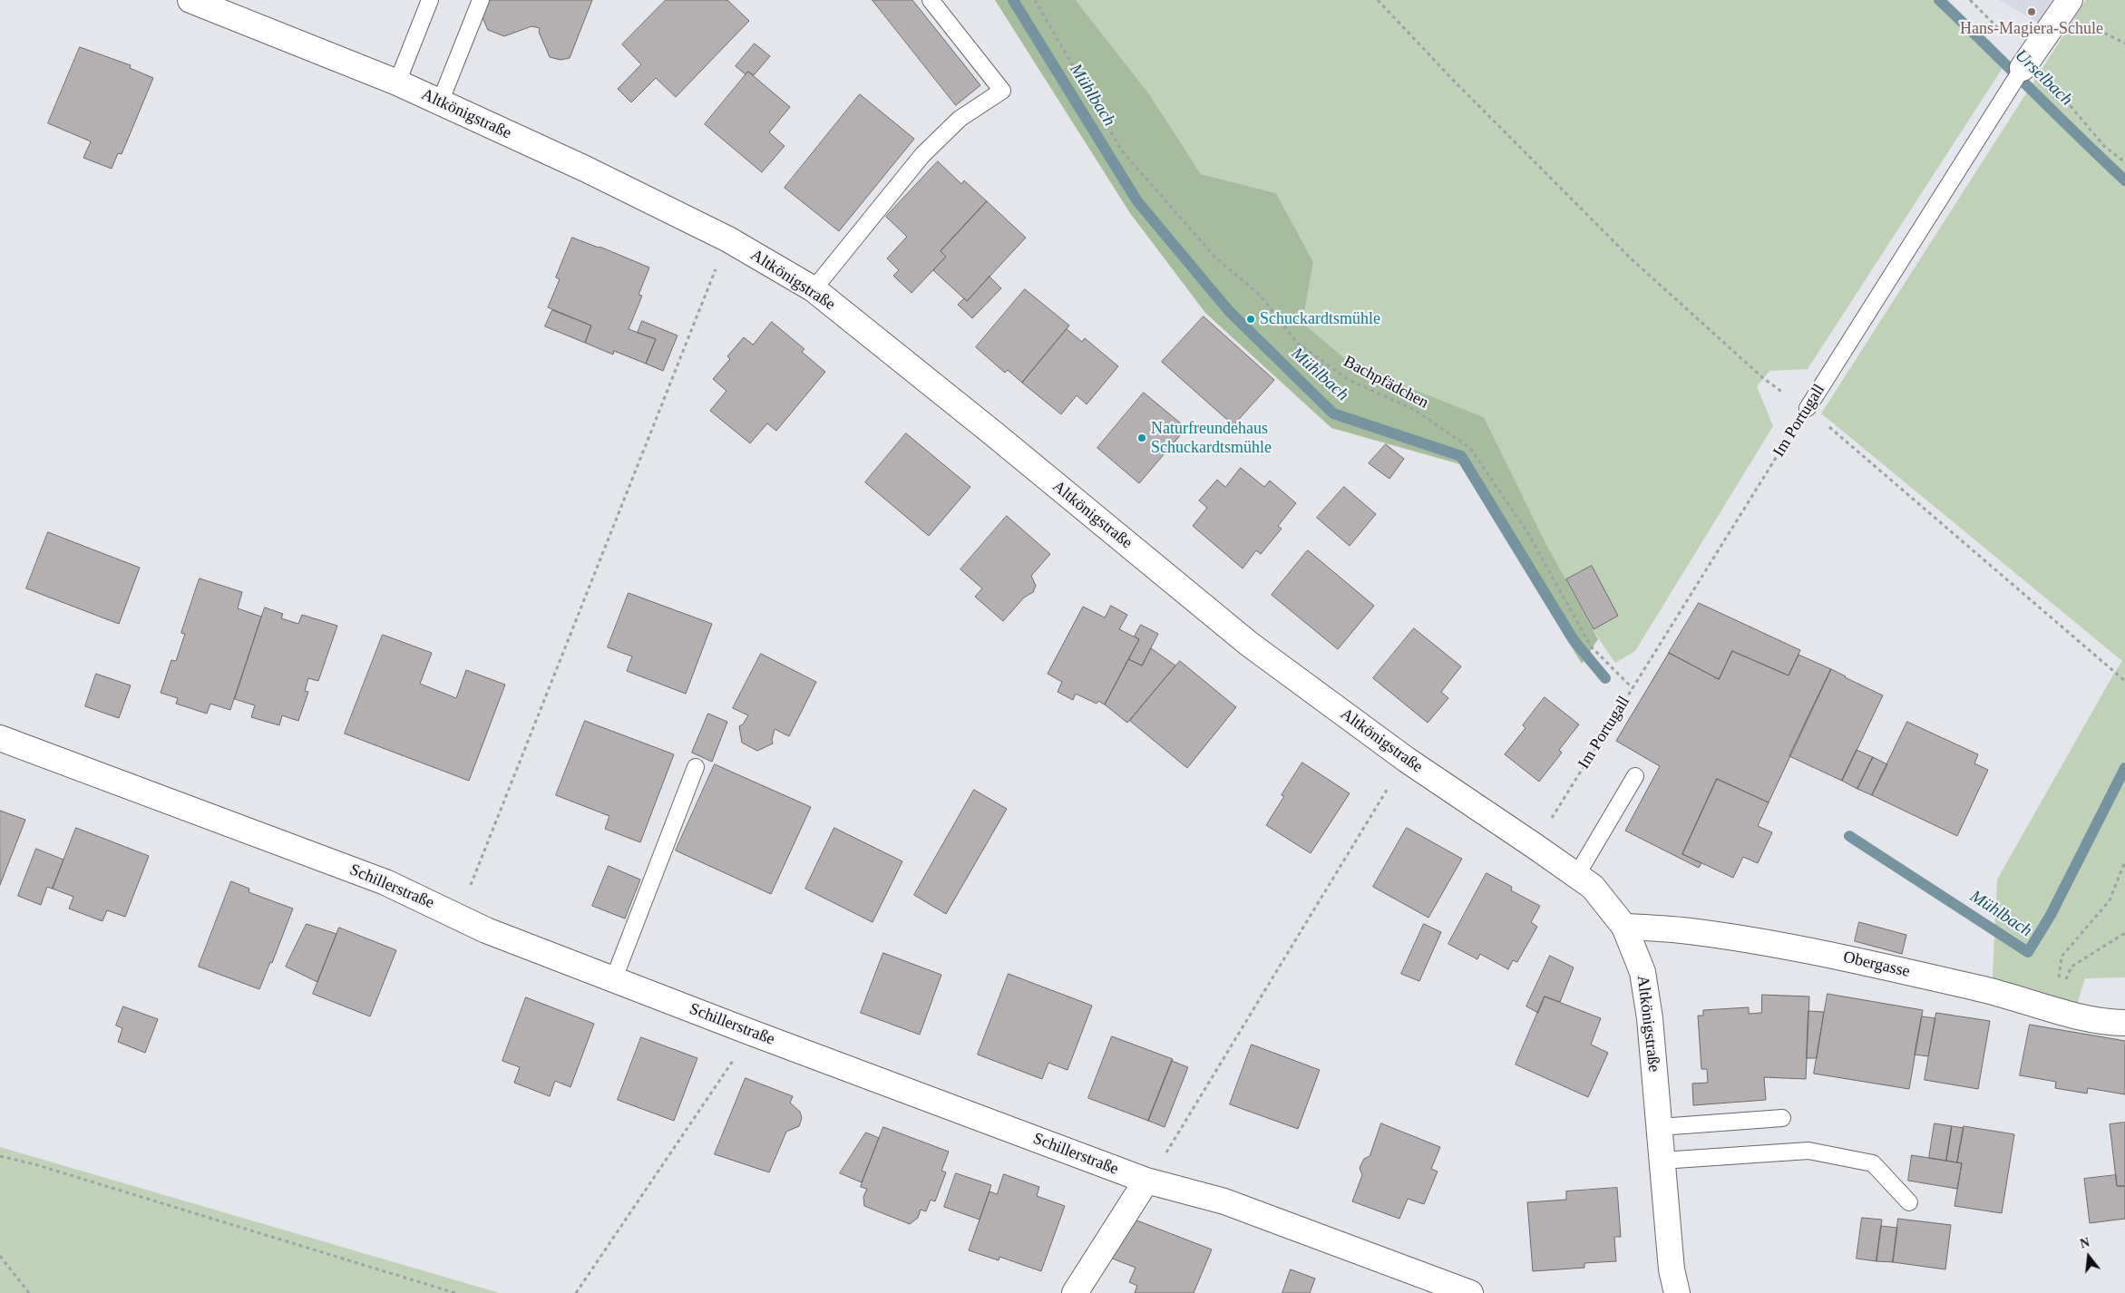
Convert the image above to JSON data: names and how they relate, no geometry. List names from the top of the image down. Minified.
{"streets":{"street":["Altkönigstraße","Im Portugall","Schillerstraße","Obergasse"],"path":["Bachpfädchen"]},"crossings":[["Altkönigstraße","Im Portugall"],["Altkönigstraße","Obergasse"],["Bachpfädchen","Im Portugall"]],"water":["Urselbach","Mühlbach"],"places":["Hans-Magiera-Schule","Schuckardtsmühle","Naturfreundehaus Schuckardtsmühle"],"north":"top"}
